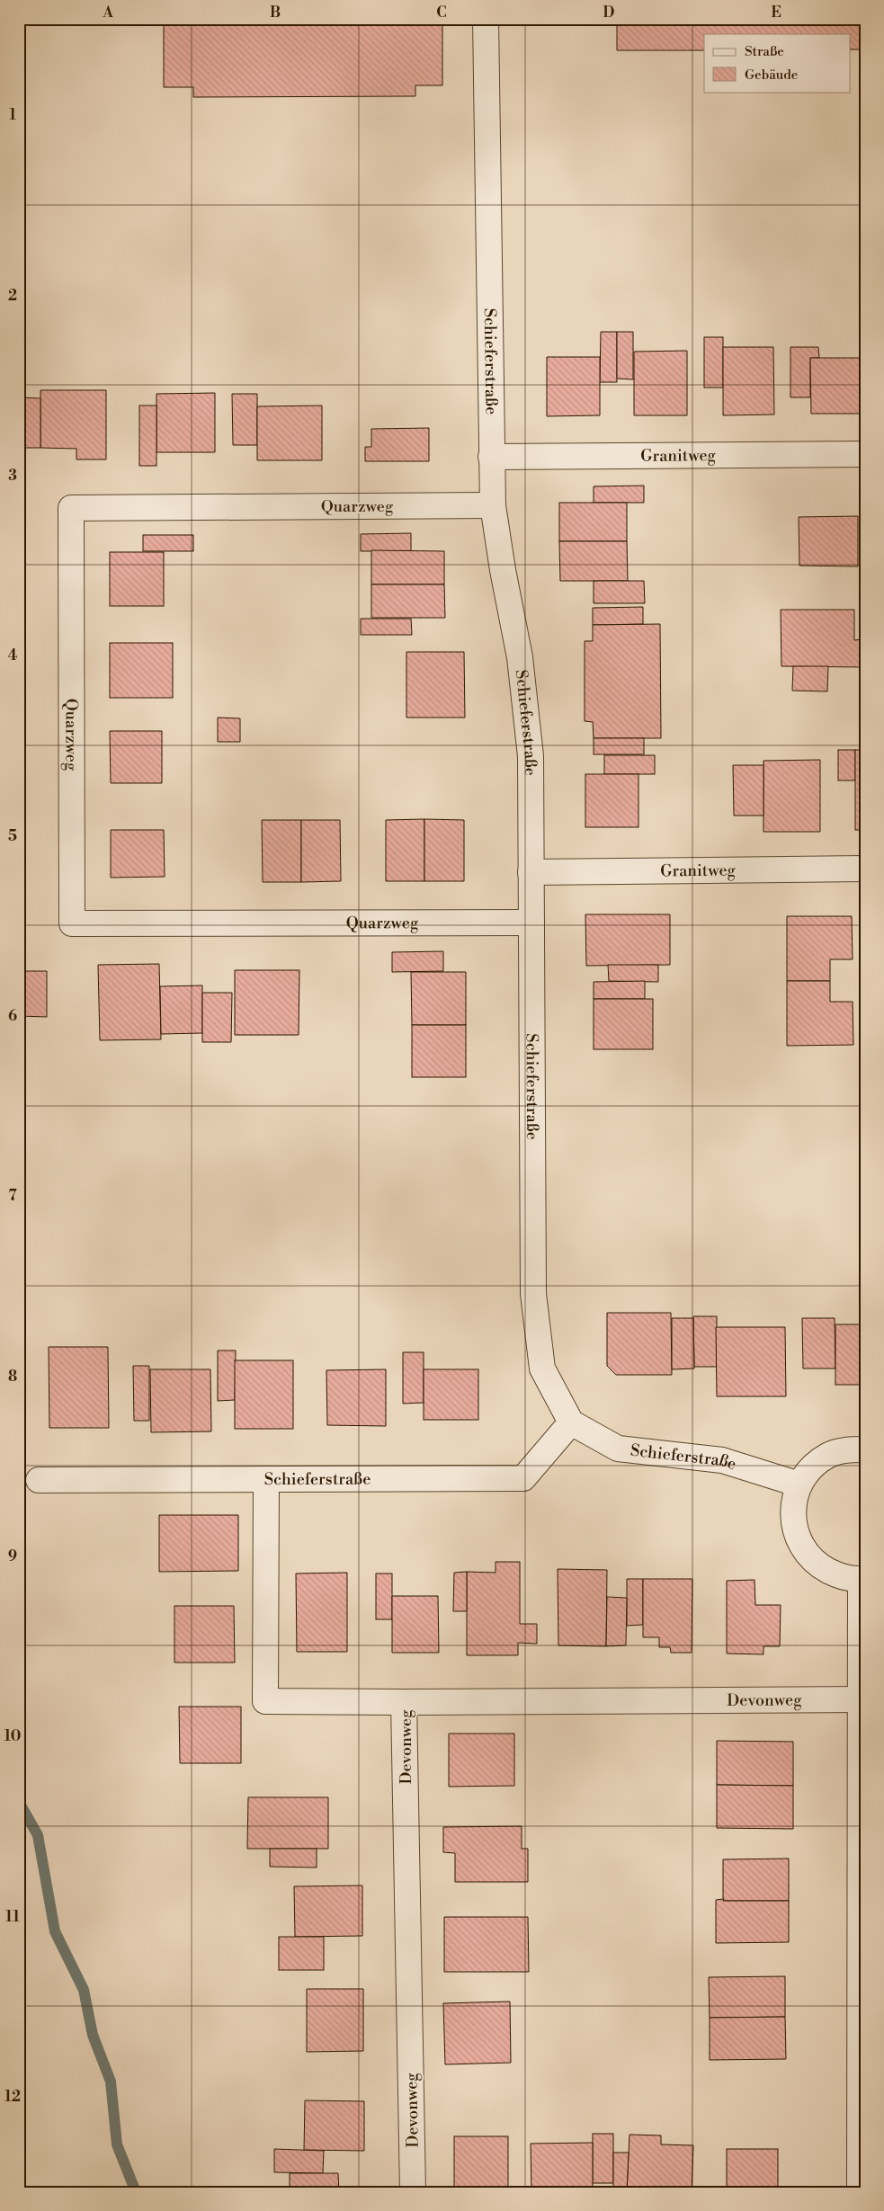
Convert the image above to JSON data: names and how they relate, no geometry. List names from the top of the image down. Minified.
{"streets":{"street":["Schieferstraße","Granitweg","Quarzweg","Devonweg"]},"crossings":[["Schieferstraße","Granitweg"],["Schieferstraße","Quarzweg"]],"legend":["Straße","Gebäude"],"grid":{"columns":["A","B","C","D","E"],"rows":["1","2","3","4","5","6","7","8","9","10","11","12"]}}
